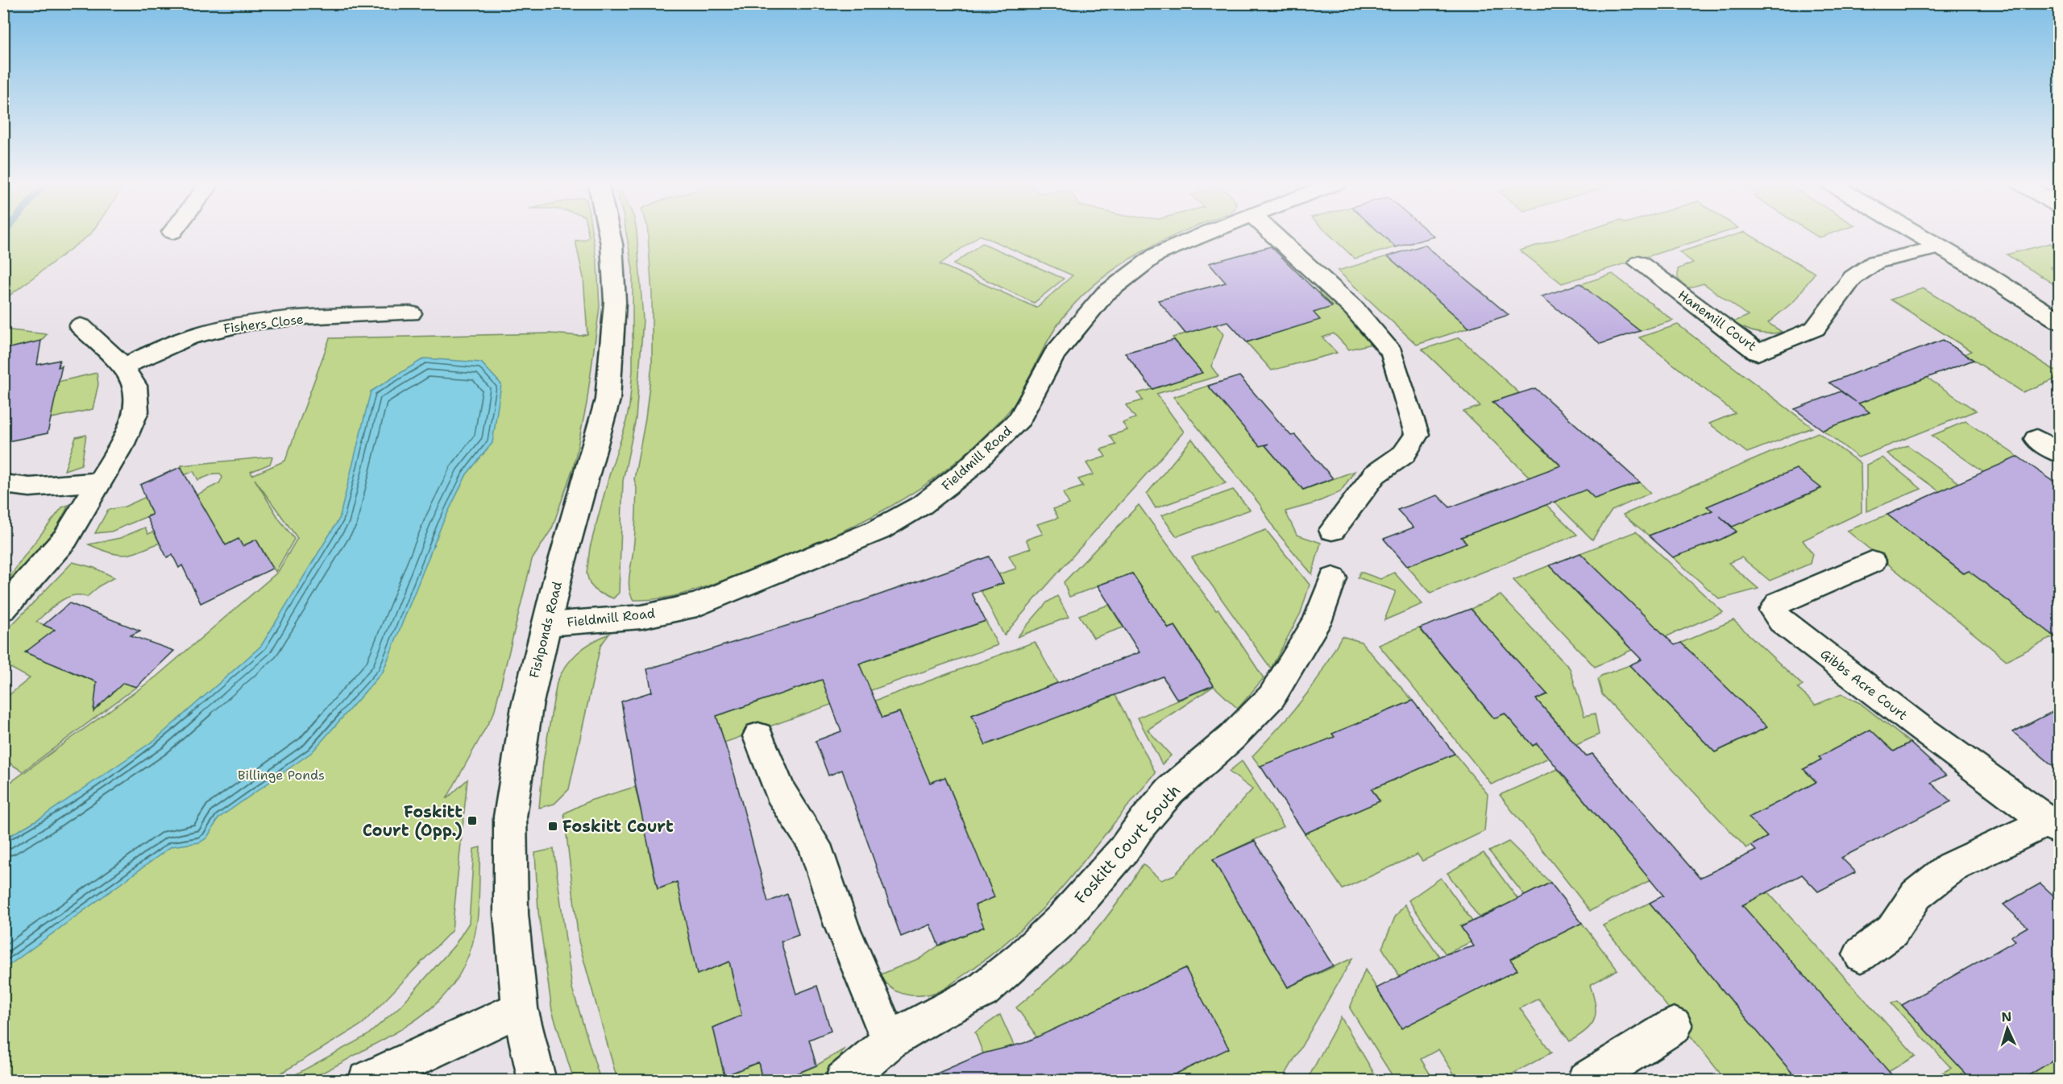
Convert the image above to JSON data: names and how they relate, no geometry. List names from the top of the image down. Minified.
{"streets":{"street":["Hanemill Court","Fishers Close","Fieldmill Road","Fishponds Road","Gibbs Acre Court","Foskitt Court South"]},"crossings":[["Fieldmill Road","Fishponds Road"]],"parks":["Billinge Ponds"],"places":{"transit":["Foskitt Court (Opp.)","Foskitt Court"]},"north":"top"}
